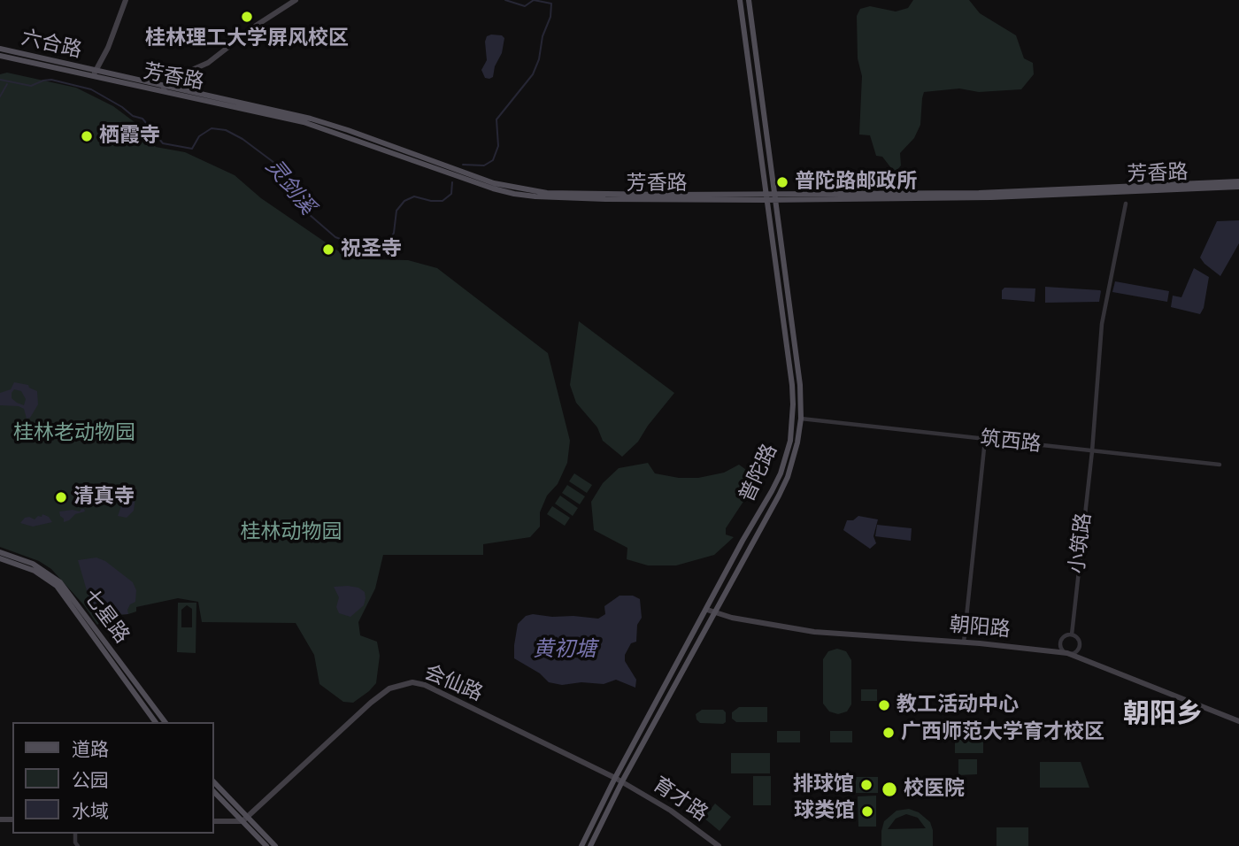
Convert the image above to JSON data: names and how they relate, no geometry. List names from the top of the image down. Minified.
{"streets":{"main road":["六合路","芳香路","普陀路","七星路"],"street":["筑西路","小筑路","朝阳路","会仙路","育才路"]},"crossings":[["六合路","芳香路"],["芳香路","普陀路"],["筑西路","普陀路"],["筑西路","小筑路"],["普陀路","朝阳路"],["普陀路","会仙路"],["普陀路","育才路"],["小筑路","朝阳路"],["会仙路","育才路"]],"districts":["朝阳乡"],"water":["灵剑溪","黄初塘"],"parks":["桂林老动物园","桂林动物园"],"places":["桂林理工大学屏风校区","栖霞寺","普陀路邮政所","祝圣寺","清真寺","教工活动中心","广西师范大学育才校区","排球馆","校医院","球类馆"],"legend":["道路","公园","水域"]}
